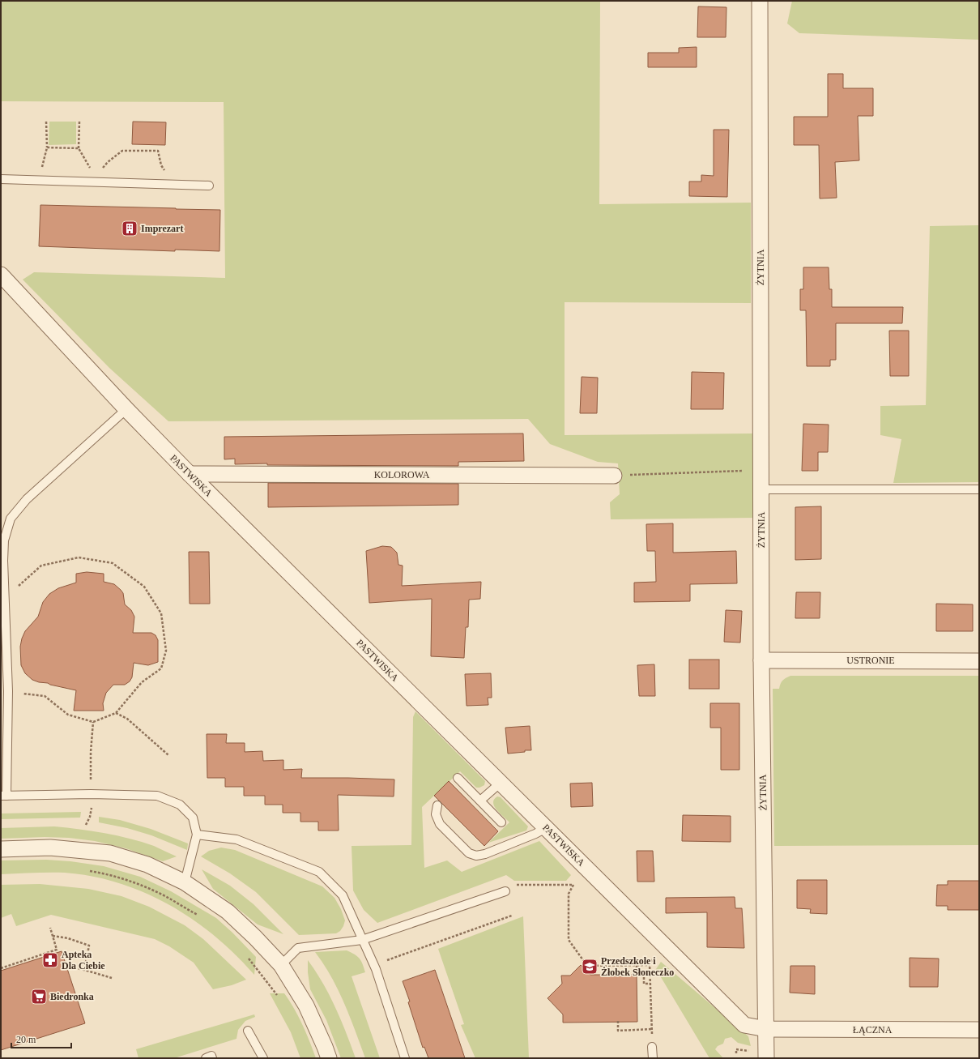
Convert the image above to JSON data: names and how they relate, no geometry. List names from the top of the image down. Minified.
{"streets":{"street":["ŻYTNIA","KOLOROWA","PASTWISKA","USTRONIE","ŁĄCZNA"]},"crossings":[["ŻYTNIA","PASTWISKA"],["ŻYTNIA","USTRONIE"],["ŻYTNIA","ŁĄCZNA"],["KOLOROWA","PASTWISKA"],["PASTWISKA","ŁĄCZNA"]],"places":{"building":["Imprezart"],"pharmacy":["Apteka Dla Ciebie"],"school or university":["Przedszkole i Żłobek Słoneczko"],"supermarket":["Biedronka"]},"scale_bar":"20 m"}
